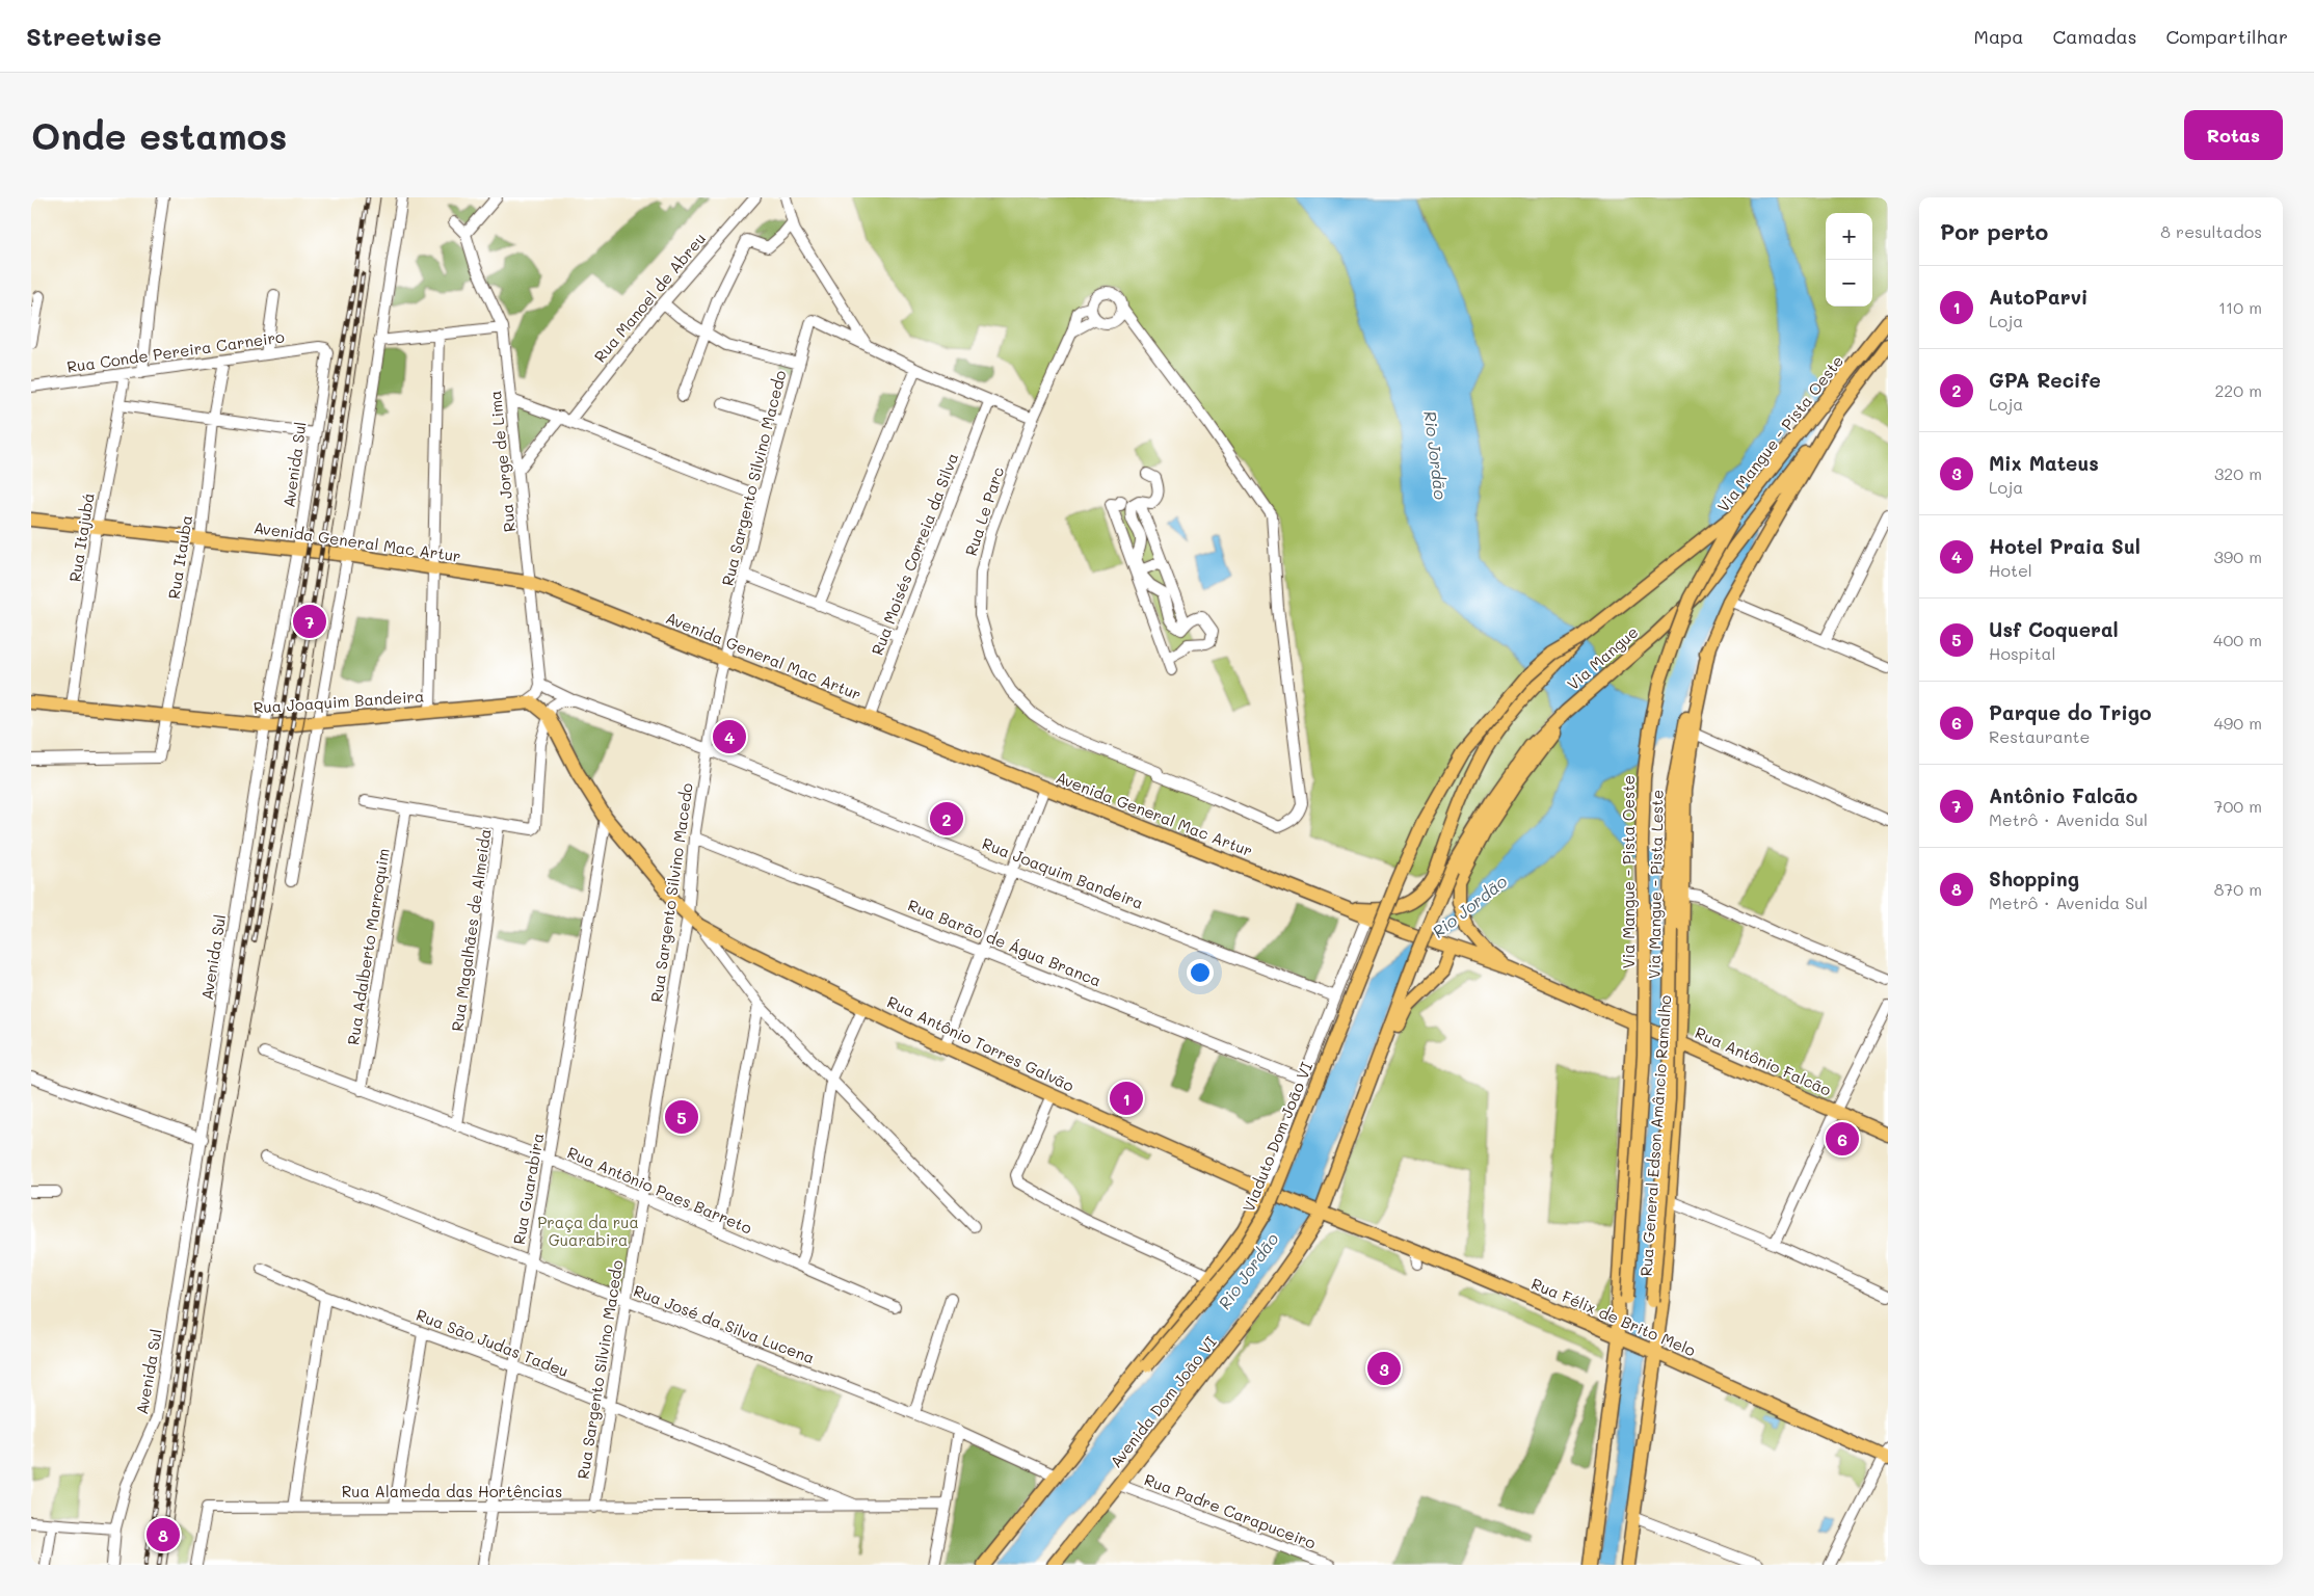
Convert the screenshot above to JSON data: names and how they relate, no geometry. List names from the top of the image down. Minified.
{"streets":{"main road":["Via Mangue - Pista Oeste","Avenida General Mac Artur","Via Mangue","Rua Joaquim Bandeira","Via Mangue - Pista Leste","Rua Antônio Torres Galvão","Rua Antônio Falcão","Rua General Edson Amâncio Ramalho","Viaduto Dom João VI","Rua Félix de Brito Melo","Avenida Dom João VI"],"street":["Rua Manoel de Abreu","Rua Conde Pereira Carneiro","Rua Jorge de Lima","Avenida Sul","Rua Sargento Silvino Macedo","Rua Le Parc","Rua Itajubá","Rua Moisés Correia da Silva","Rua Itauba","Rua Magalhães de Almeida","Rua Barão de Água Branca","Rua Adalberto Marroquim","Rua Guarabira","Rua Antônio Paes Barreto","Rua José da Silva Lucena","Rua São Judas Tadeu","Rua Alameda das Hortências","Rua Padre Carapuceiro"]},"crossings":[["Rua Manoel de Abreu","Rua Jorge de Lima"],["Rua Conde Pereira Carneiro","Avenida Sul"],["Rua Conde Pereira Carneiro","Rua Itajubá"],["Rua Conde Pereira Carneiro","Rua Itauba"],["Via Mangue - Pista Oeste","Via Mangue"],["Via Mangue - Pista Oeste","Rua Félix de Brito Melo"],["Rua Jorge de Lima","Avenida General Mac Artur"],["Rua Jorge de Lima","Rua Joaquim Bandeira"],["Avenida Sul","Avenida General Mac Artur"],["Avenida Sul","Rua Joaquim Bandeira"],["Rua Sargento Silvino Macedo","Avenida General Mac Artur"],["Rua Sargento Silvino Macedo","Rua Joaquim Bandeira"],["Rua Sargento Silvino Macedo","Rua Barão de Água Branca"],["Rua Sargento Silvino Macedo","Rua Antônio Torres Galvão"],["Rua Sargento Silvino Macedo","Rua Antônio Paes Barreto"],["Rua Sargento Silvino Macedo","Rua José da Silva Lucena"],["Rua Sargento Silvino Macedo","Rua São Judas Tadeu"],["Rua Sargento Silvino Macedo","Rua Alameda das Hortências"],["Rua Itajubá","Avenida General Mac Artur"],["Rua Itajubá","Rua Joaquim Bandeira"],["Avenida General Mac Artur","Rua Moisés Correia da Silva"],["Avenida General Mac Artur","Rua Itauba"],["Avenida General Mac Artur","Rua Antônio Falcão"],["Rua Itauba","Rua Joaquim Bandeira"],["Via Mangue","Via Mangue - Pista Leste"],["Via Mangue","Viaduto Dom João VI"],["Via Mangue","Avenida Dom João VI"],["Via Mangue - Pista Leste","Rua General Edson Amâncio Ramalho"],["Via Mangue - Pista Leste","Rua Félix de Brito Melo"],["Rua Magalhães de Almeida","Rua Antônio Torres Galvão"],["Rua Magalhães de Almeida","Rua Antônio Paes Barreto"],["Rua Adalberto Marroquim","Rua Antônio Paes Barreto"],["Rua Antônio Torres Galvão","Rua Guarabira"],["Rua Antônio Torres Galvão","Rua Félix de Brito Melo"],["Rua Antônio Falcão","Rua General Edson Amâncio Ramalho"],["Rua General Edson Amâncio Ramalho","Rua Félix de Brito Melo"],["Rua Guarabira","Rua Antônio Paes Barreto"],["Rua Guarabira","Rua José da Silva Lucena"],["Rua Guarabira","Rua São Judas Tadeu"],["Rua Guarabira","Rua Alameda das Hortências"],["Rua Félix de Brito Melo","Avenida Dom João VI"],["Rua São Judas Tadeu","Rua Alameda das Hortências"],["Avenida Dom João VI","Rua Padre Carapuceiro"]],"water":["Rio Jordão"],"parks":["Praça da rua Guarabira"],"page":{"header":"Streetwise","nav":["Mapa","Camadas","Compartilhar"],"buttons":"Rotas","title":"Onde estamos","heading":["Por perto","8 resultados"],"map_buttons":["+","−"],"list":[{"mark":"1","name":"AutoParvi","note":"Loja","value":"110 m"},{"mark":"2","name":"GPA Recife","note":"Loja","value":"220 m"},{"mark":"3","name":"Mix Mateus","note":"Loja","value":"320 m"},{"mark":"4","name":"Hotel Praia Sul","note":"Hotel","value":"390 m"},{"mark":"5","name":"Usf Coqueral","note":"Hospital","value":"400 m"},{"mark":"6","name":"Parque do Trigo","note":"Restaurante","value":"490 m"},{"mark":"7","name":"Antônio Falcão","note":"Metrô · Avenida Sul","value":"700 m"},{"mark":"8","name":"Shopping","note":"Metrô · Avenida Sul","value":"870 m"}],"pins":["7","4","2","1","5","6","3","8"]}}
